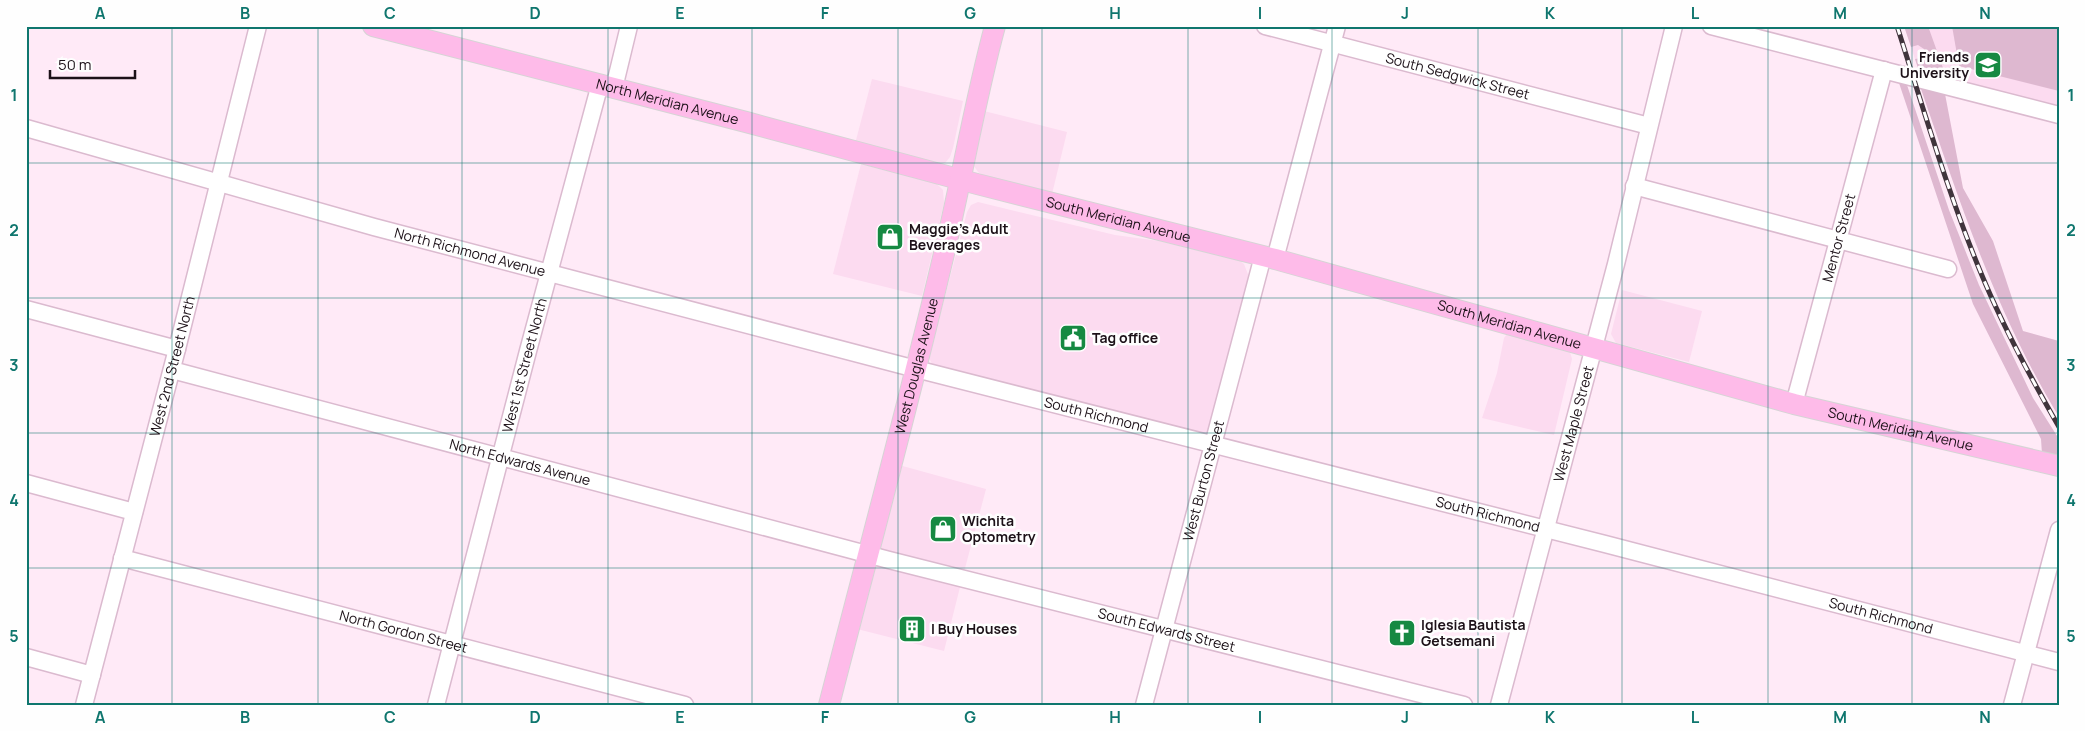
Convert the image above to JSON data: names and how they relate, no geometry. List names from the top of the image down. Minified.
{"streets":{"main road":["North Meridian Avenue","South Meridian Avenue","West Douglas Avenue"],"street":["South Sedgwick Street","Mentor Street","North Richmond Avenue","West 1st Street North","West 2nd Street North","South Richmond","West Maple Street","North Edwards Avenue","West Burton Street","South Edwards Street","North Gordon Street"]},"crossings":[["South Sedgwick Street","West Maple Street"],["South Sedgwick Street","West Burton Street"],["North Meridian Avenue","South Meridian Avenue"],["North Meridian Avenue","West 1st Street North"],["North Meridian Avenue","West Douglas Avenue"],["South Meridian Avenue","Mentor Street"],["South Meridian Avenue","West Douglas Avenue"],["South Meridian Avenue","West Maple Street"],["South Meridian Avenue","West Burton Street"],["North Richmond Avenue","West 1st Street North"],["North Richmond Avenue","West 2nd Street North"],["North Richmond Avenue","West Douglas Avenue"],["North Richmond Avenue","South Richmond"],["West 1st Street North","North Edwards Avenue"],["West 1st Street North","North Gordon Street"],["West 2nd Street North","North Edwards Avenue"],["West 2nd Street North","North Gordon Street"],["West Douglas Avenue","South Richmond"],["West Douglas Avenue","North Edwards Avenue"],["West Douglas Avenue","South Edwards Street"],["South Richmond","West Maple Street"],["South Richmond","West Burton Street"],["North Edwards Avenue","South Edwards Street"],["West Burton Street","South Edwards Street"]],"places":{"school or university":["Friends University"],"shop":["Maggie's Adult Beverages","Wichita Optometry"],"public building":["Tag office"],"building":["I Buy Houses"],"church":["Iglesia Bautista Getsemani"]},"scale_bar":"50 m","grid":{"columns":["A","B","C","D","E","F","G","H","I","J","K","L","M","N"],"rows":["1","2","3","4","5"]}}
